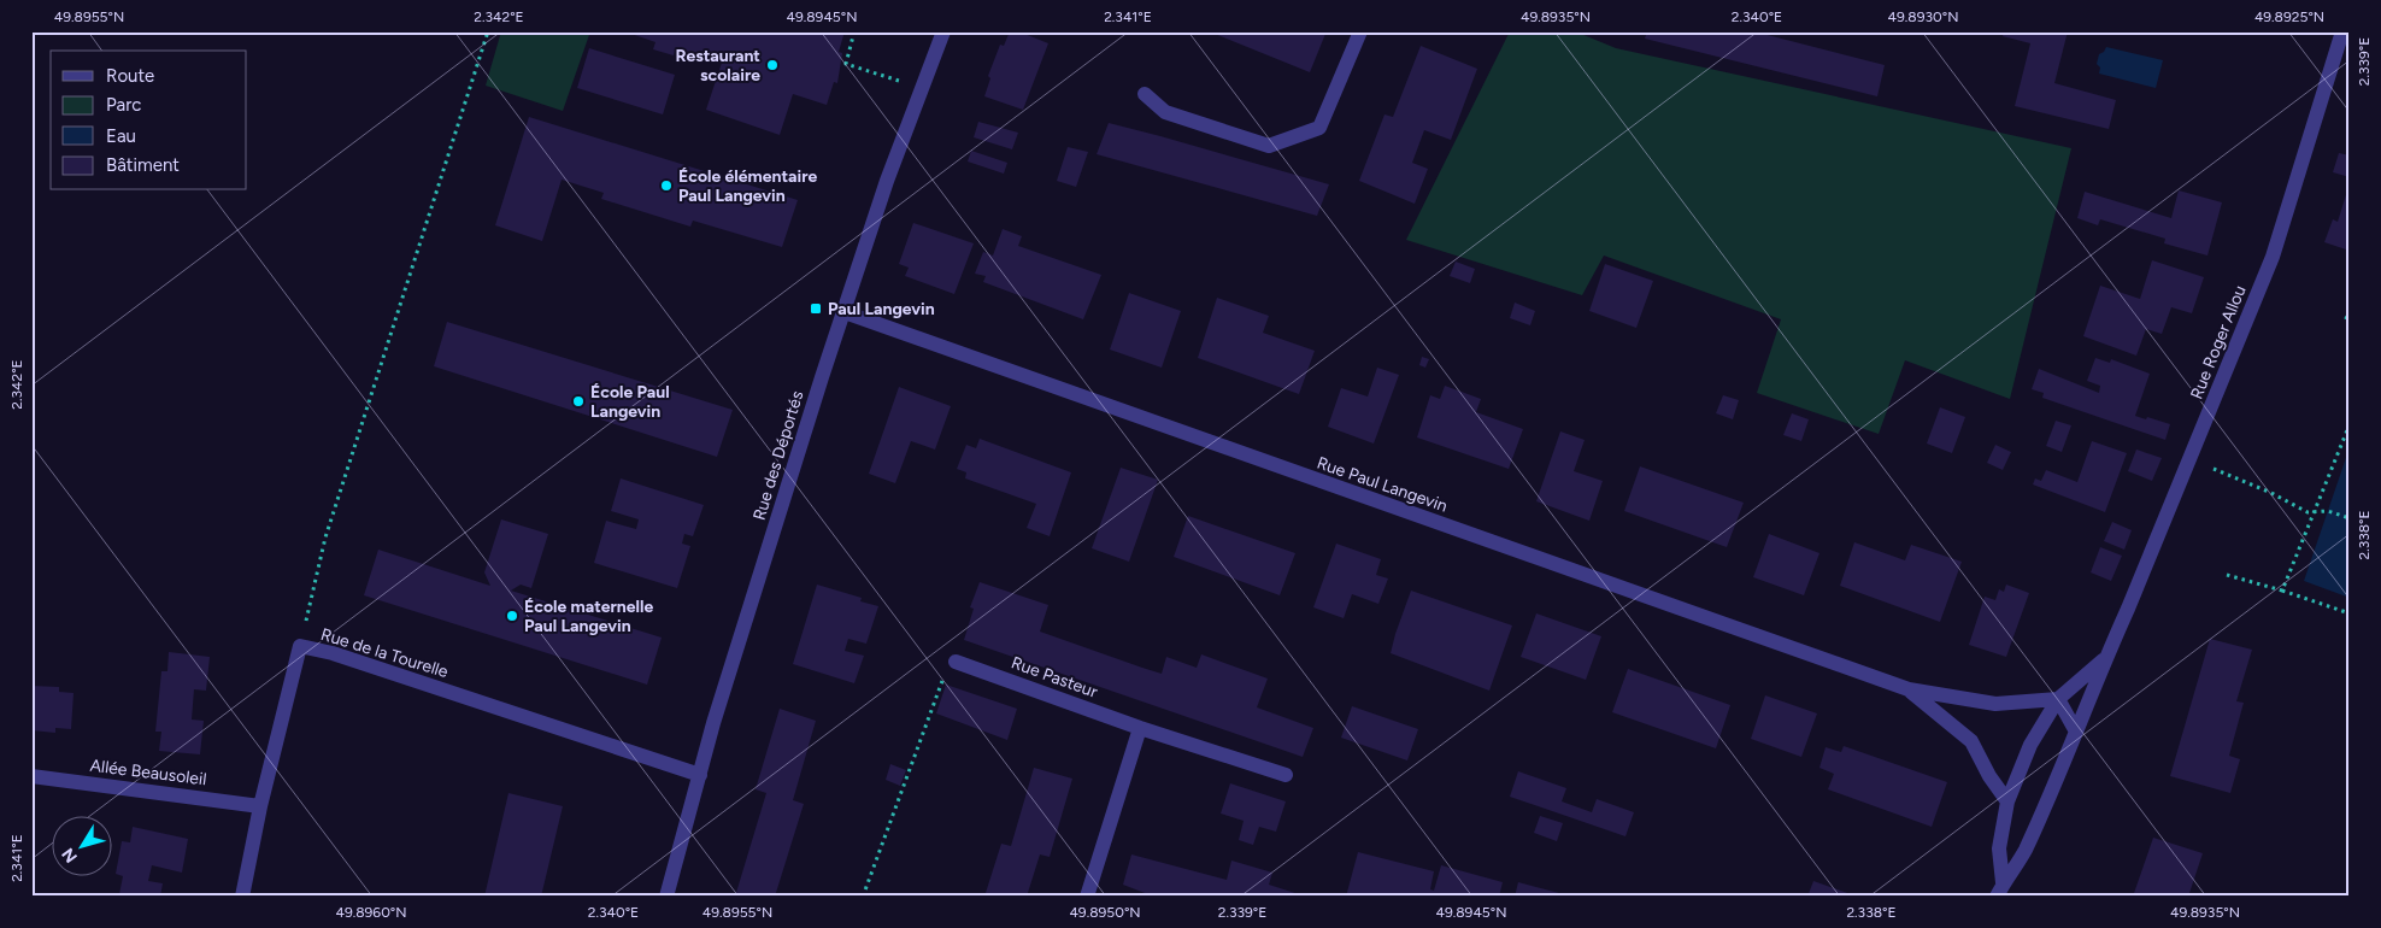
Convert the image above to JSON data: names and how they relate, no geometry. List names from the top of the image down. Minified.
{"streets":{"street":["Rue Roger Allou","Rue des Déportés","Rue Paul Langevin","Rue de la Tourelle","Rue Pasteur","Allée Beausoleil"]},"crossings":[["Rue des Déportés","Rue Paul Langevin"],["Rue des Déportés","Rue de la Tourelle"],["Rue de la Tourelle","Allée Beausoleil"]],"places":{"other":["Restaurant scolaire","École élémentaire Paul Langevin","École Paul Langevin","École maternelle Paul Langevin"],"transit":["Paul Langevin"]},"legend":["Route","Parc","Eau","Bâtiment"],"north":"bottom left","coordinates":["49.8955°N","2.342°E","49.8945°N","2.341°E","49.8935°N","2.340°E","49.8930°N","49.8925°N","2.339°E","2.338°E","49.8960°N","49.8950°N"]}
